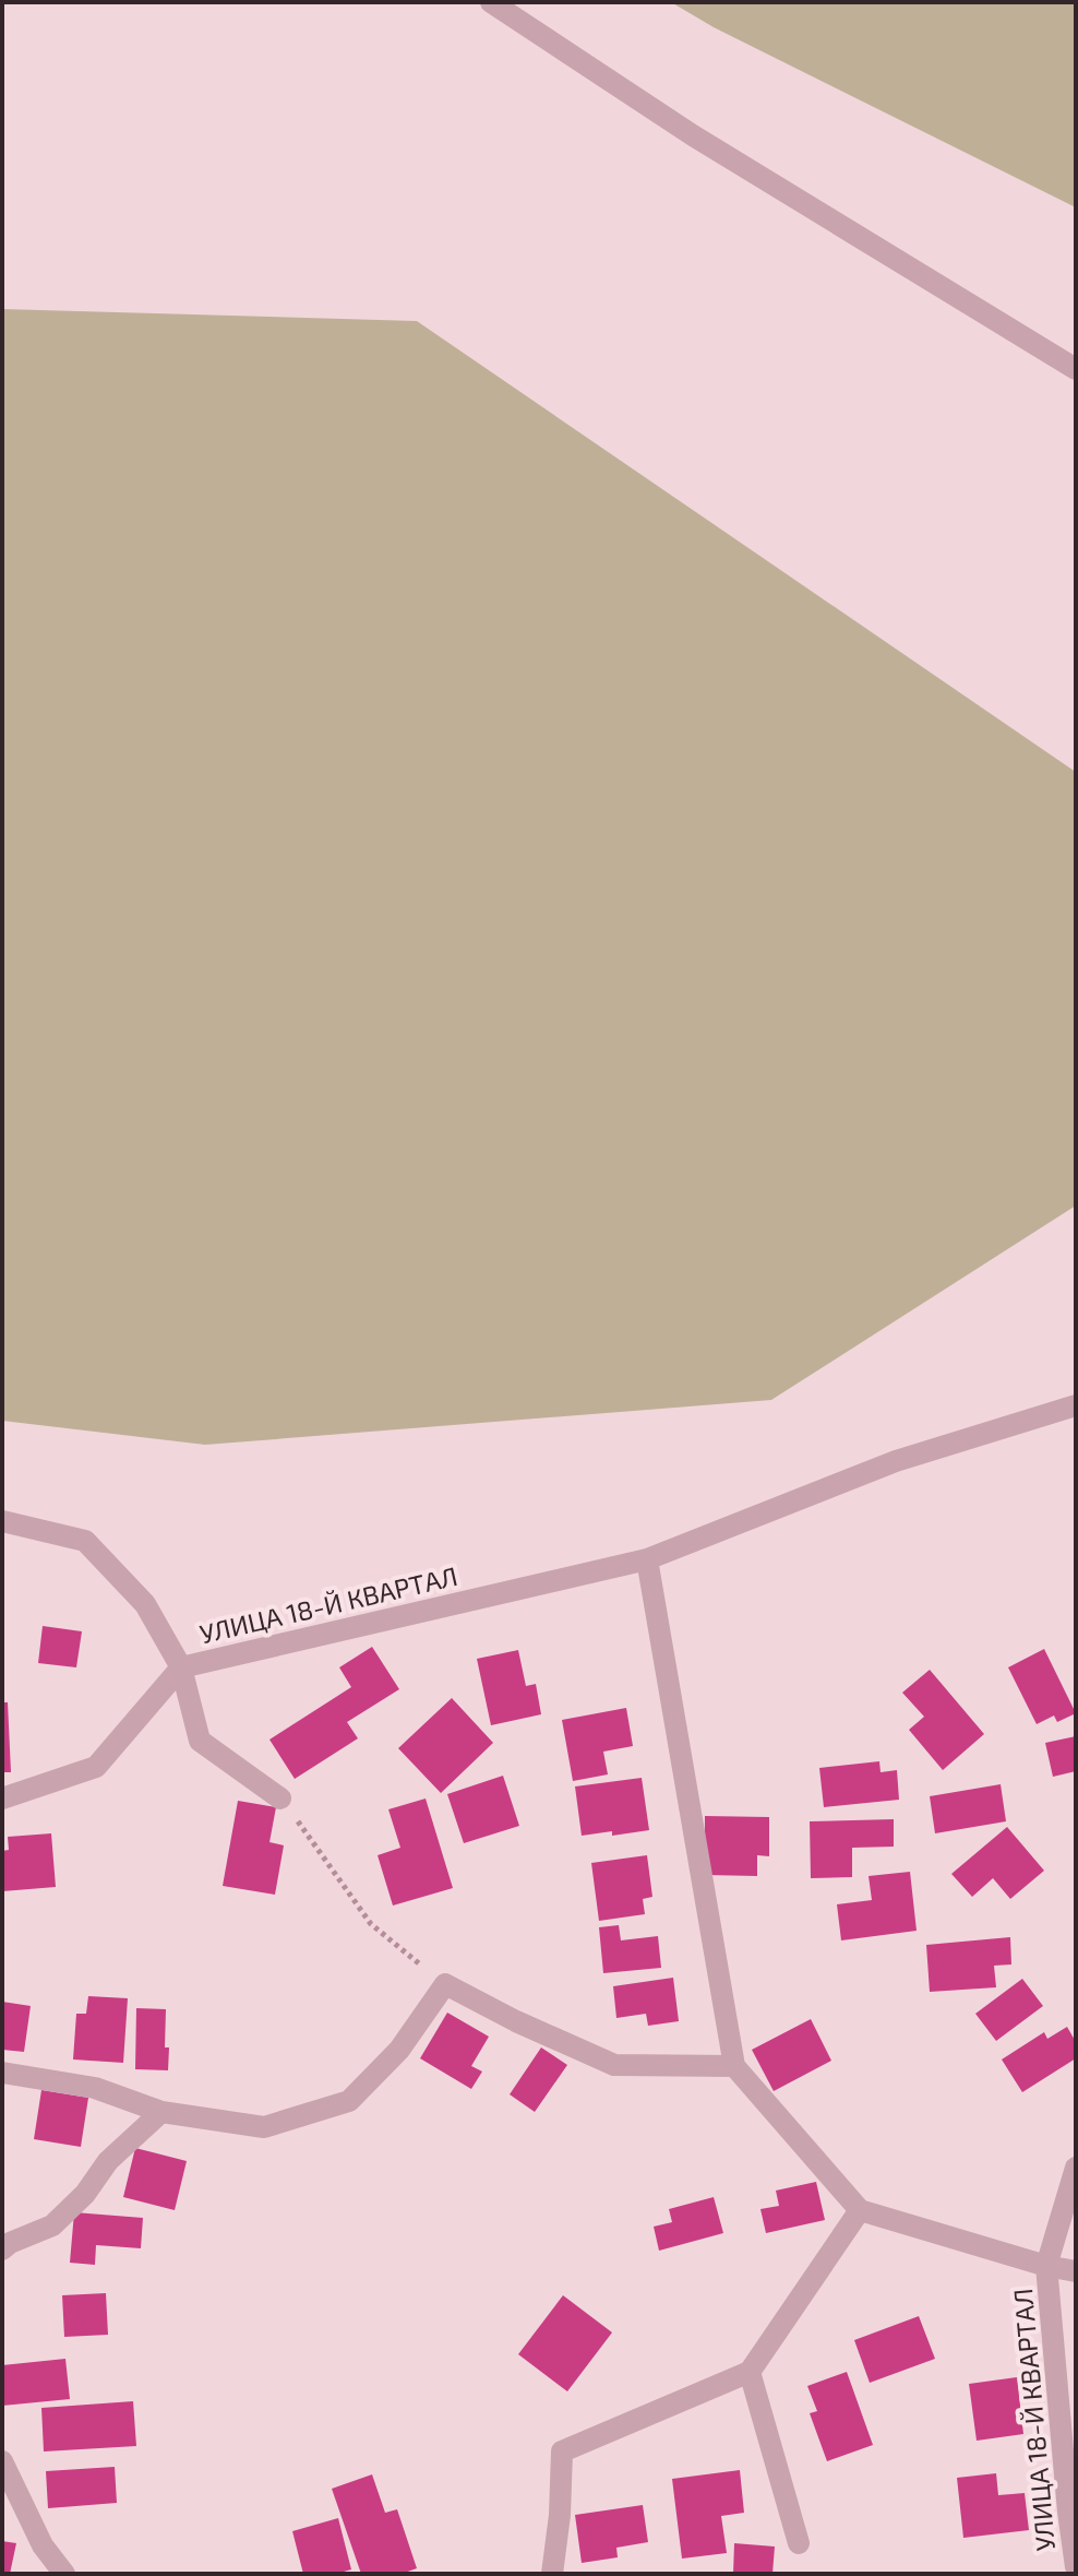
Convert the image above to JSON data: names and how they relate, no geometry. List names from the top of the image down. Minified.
{"streets":{"street":["УЛИЦА 18-Й КВАРТАЛ"]}}
